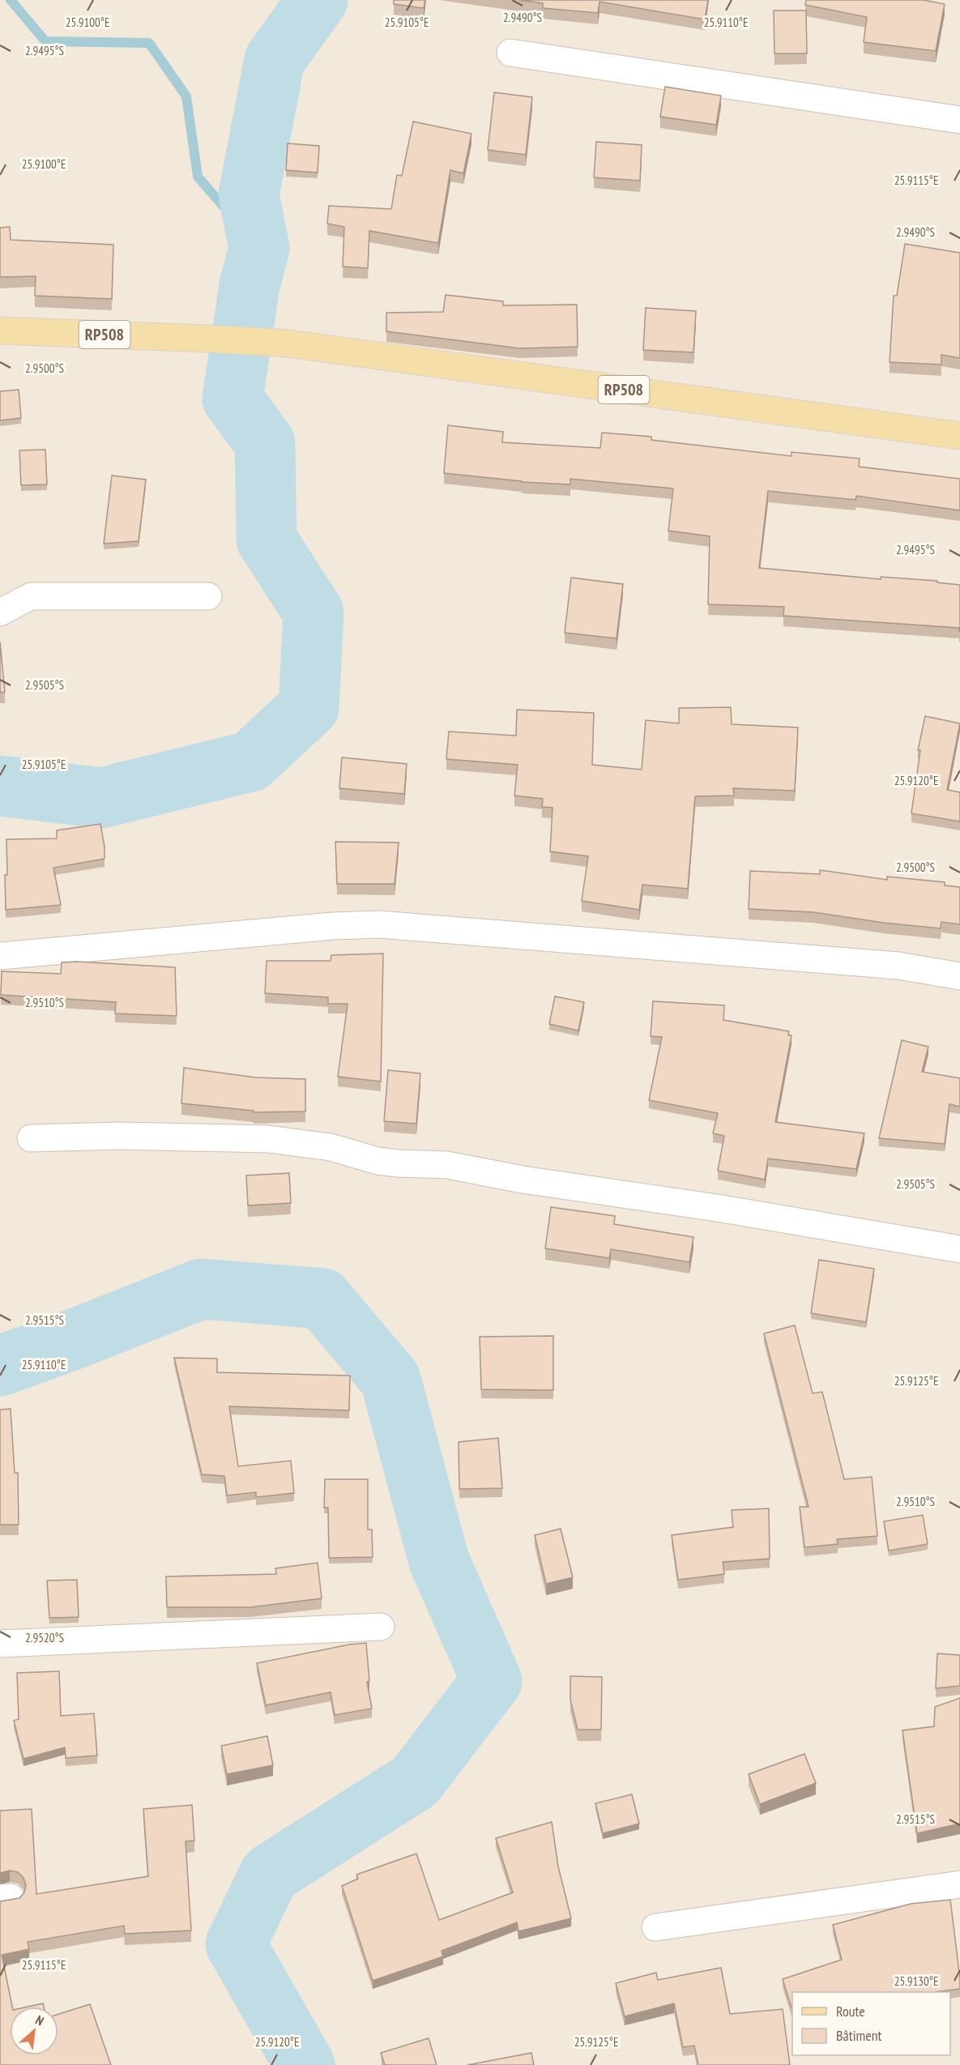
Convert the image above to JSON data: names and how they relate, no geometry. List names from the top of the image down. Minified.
{"streets":{"main road":["RP508"]},"legend":["Route","Bâtiment"],"north":"top right","coordinates":["2.9490°S","25.9100°E","25.9105°E","25.9110°E","2.9495°S","25.9115°E","2.9500°S","2.9505°S","25.9120°E","2.9510°S","2.9515°S","25.9125°E","2.9520°S","25.9130°E"]}
